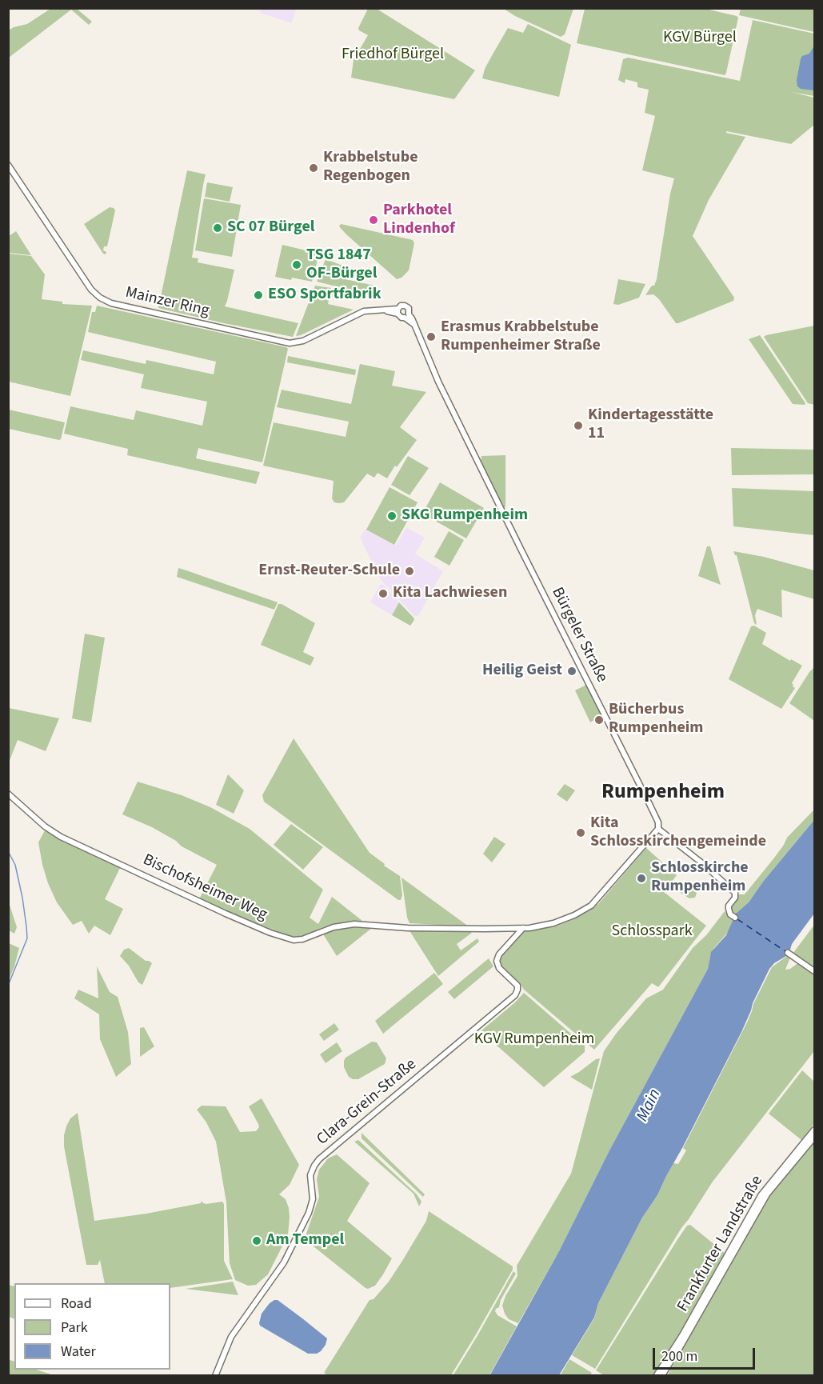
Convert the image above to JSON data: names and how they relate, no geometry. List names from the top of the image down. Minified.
{"streets":{"main road":["Frankfurter Landstraße"],"street":["Mainzer Ring","Bürgeler Straße","Bischofsheimer Weg","Clara-Grein-Straße"]},"crossings":[["Mainzer Ring","Bürgeler Straße"],["Bürgeler Straße","Bischofsheimer Weg"],["Bischofsheimer Weg","Clara-Grein-Straße"]],"districts":["Rumpenheim"],"water":["Main"],"parks":["KGV Bürgel","Friedhof Bürgel","Schlosspark","KGV Rumpenheim"],"places":["Krabbelstube Regenbogen","Parkhotel Lindenhof","SC 07 Bürgel","TSG 1847 OF-Bürgel","ESO Sportfabrik","Erasmus Krabbelstube Rumpenheimer Straße","Kindertagesstätte 11","SKG Rumpenheim","Ernst-Reuter-Schule","Kita Lachwiesen","Heilig Geist","Bücherbus Rumpenheim","Kita Schlosskirchengemeinde","Schlosskirche Rumpenheim","Am Tempel"],"legend":["Road","Park","Water"],"scale_bar":"200 m"}
